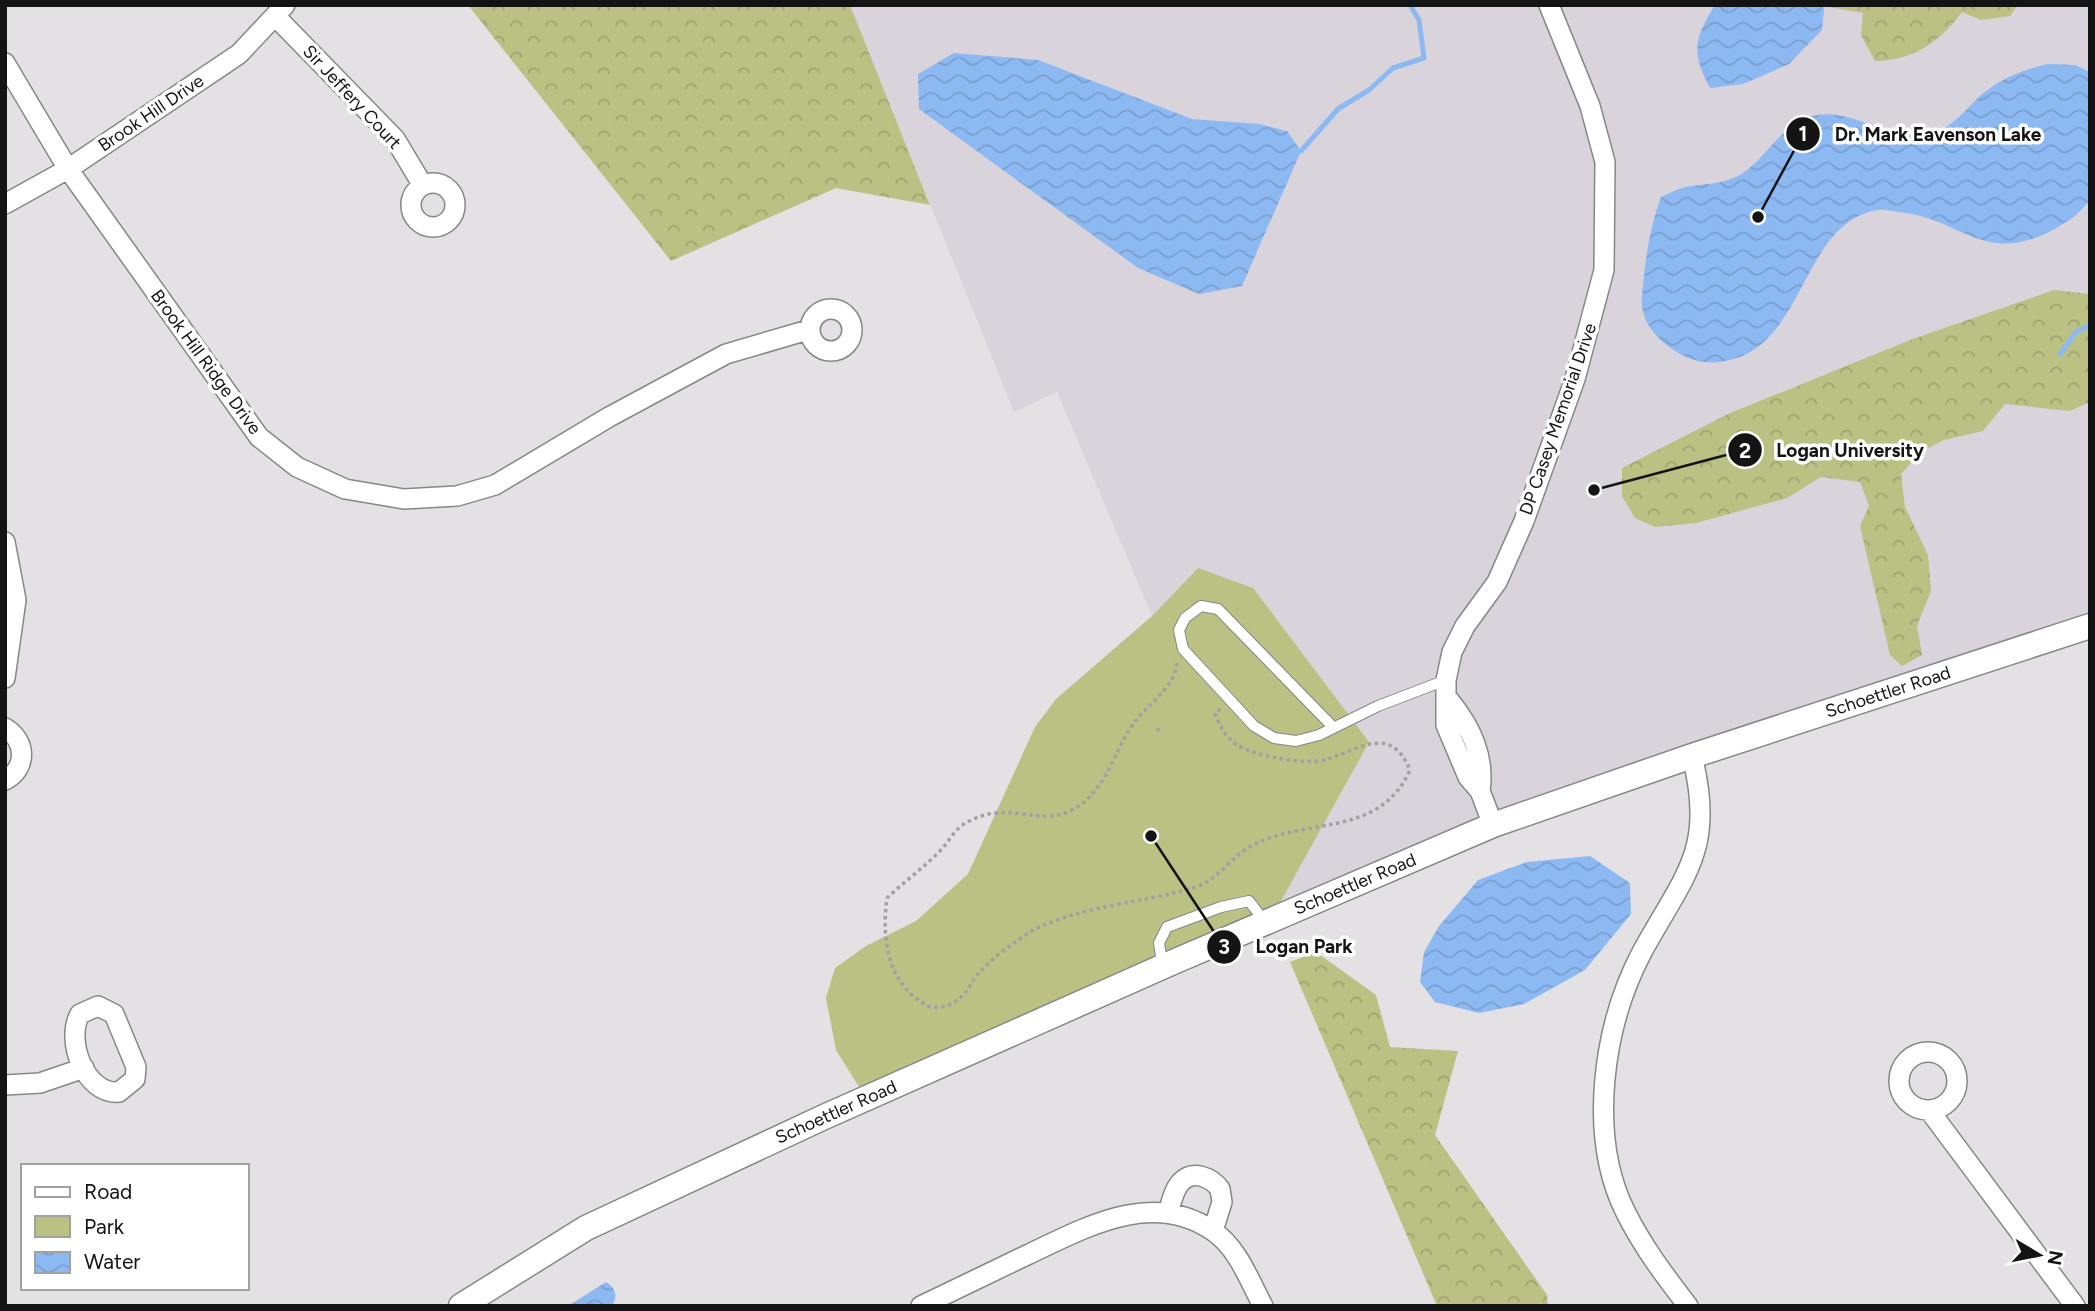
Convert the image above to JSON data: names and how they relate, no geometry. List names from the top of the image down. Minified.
{"streets":{"street":["Sir Jeffery Court","Brook Hill Drive","Brook Hill Ridge Drive","DP Casey Memorial Drive","Schoettler Road"]},"crossings":[["Sir Jeffery Court","Brook Hill Drive"],["Brook Hill Drive","Brook Hill Ridge Drive"]],"places":["Dr. Mark Eavenson Lake","Logan University","Logan Park"],"legend":["Road","Park","Water"],"north":"right"}
